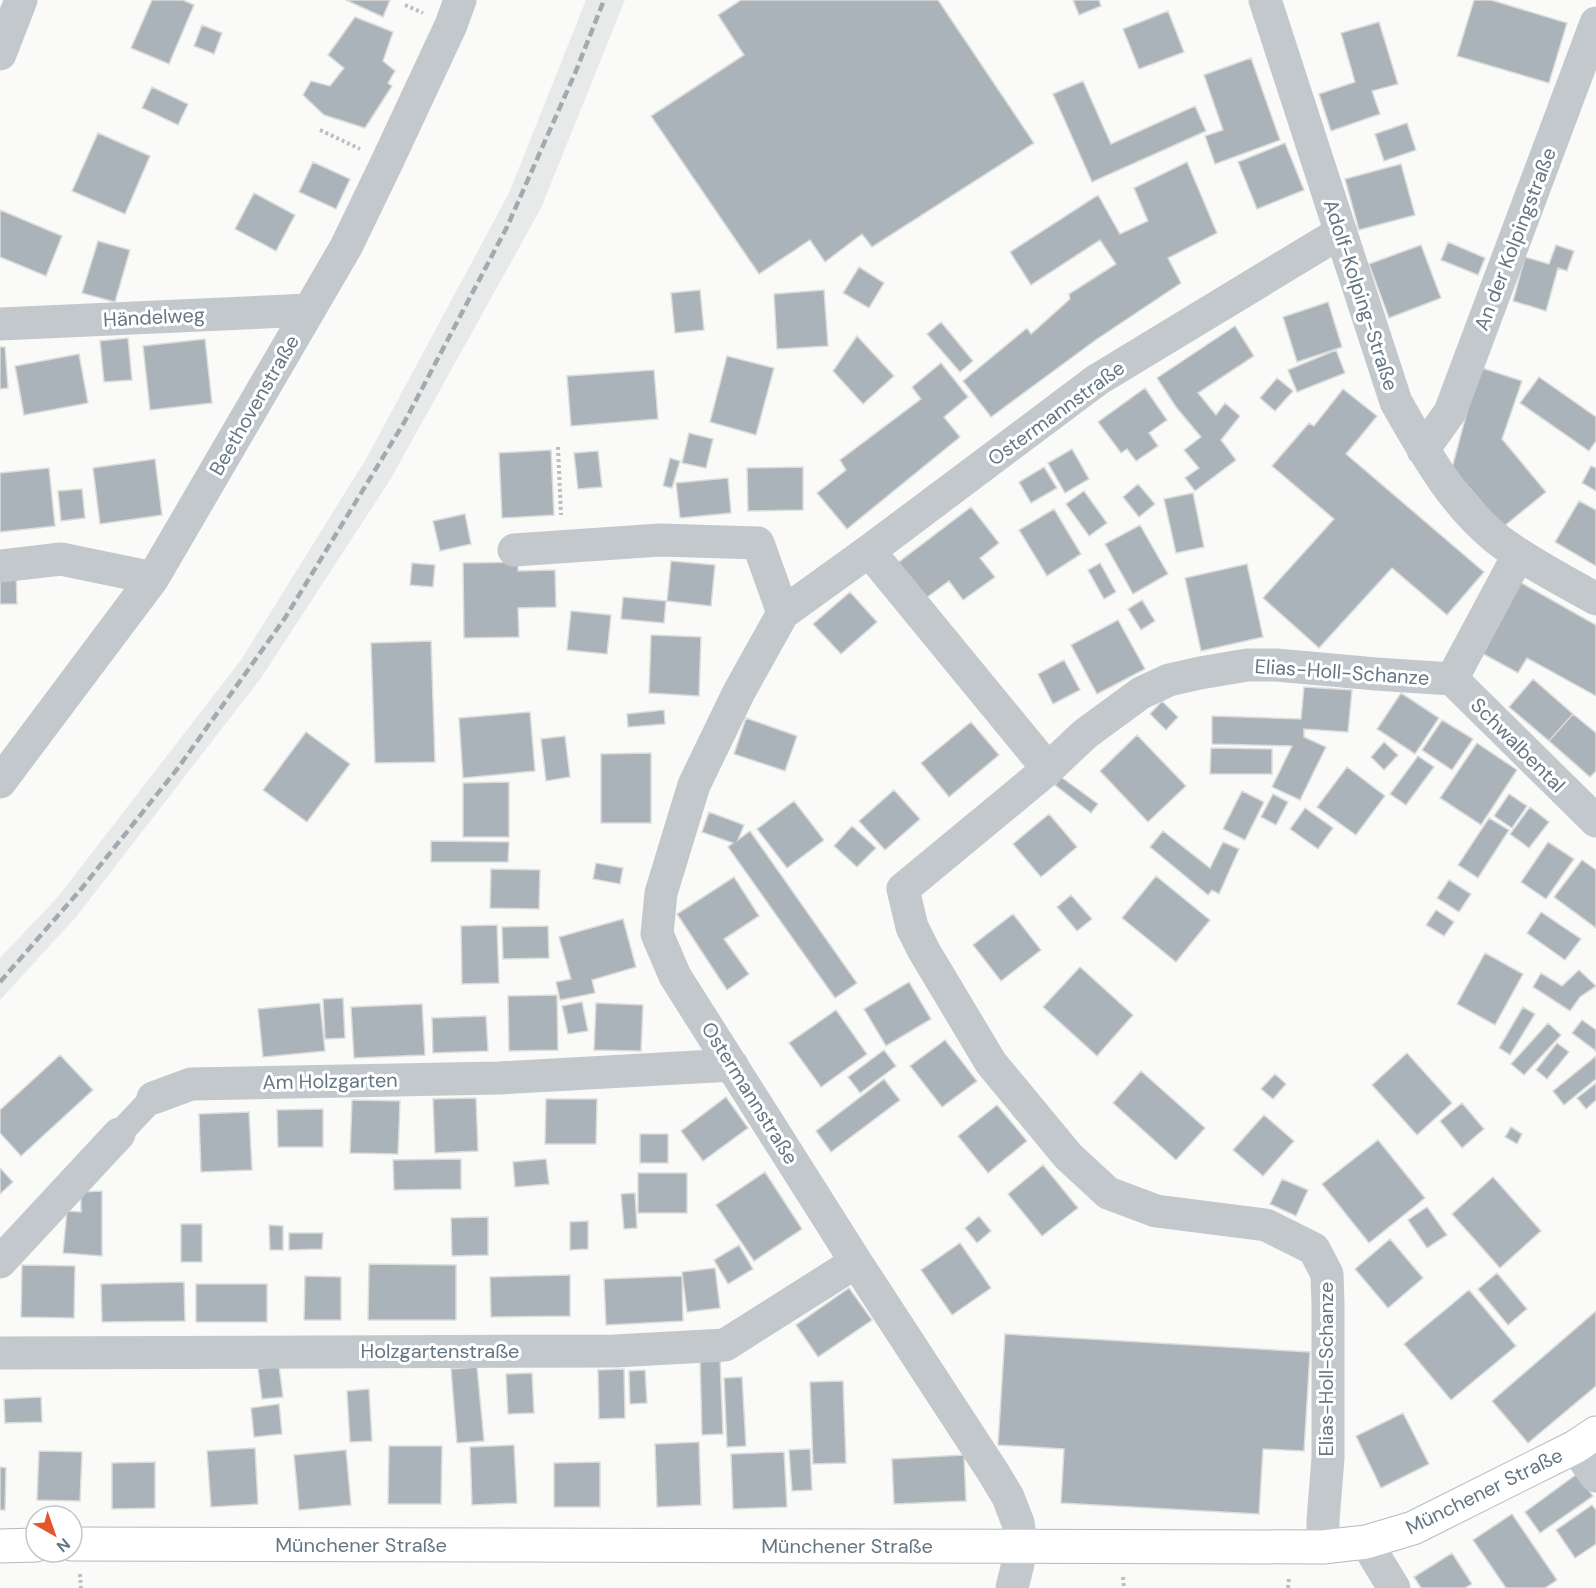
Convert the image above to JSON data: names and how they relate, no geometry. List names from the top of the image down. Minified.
{"streets":{"main road":["Münchener Straße"],"street":["An der Kolpingstraße","Adolf-Kolping-Straße","Händelweg","Beethovenstraße","Ostermannstraße","Elias-Holl-Schanze","Schwalbental","Am Holzgarten","Holzgartenstraße"]},"crossings":[["An der Kolpingstraße","Adolf-Kolping-Straße"],["Adolf-Kolping-Straße","Ostermannstraße"],["Händelweg","Beethovenstraße"],["Ostermannstraße","Am Holzgarten"],["Ostermannstraße","Holzgartenstraße"],["Ostermannstraße","Münchener Straße"],["Elias-Holl-Schanze","Schwalbental"],["Elias-Holl-Schanze","Münchener Straße"]],"north":"bottom right"}
